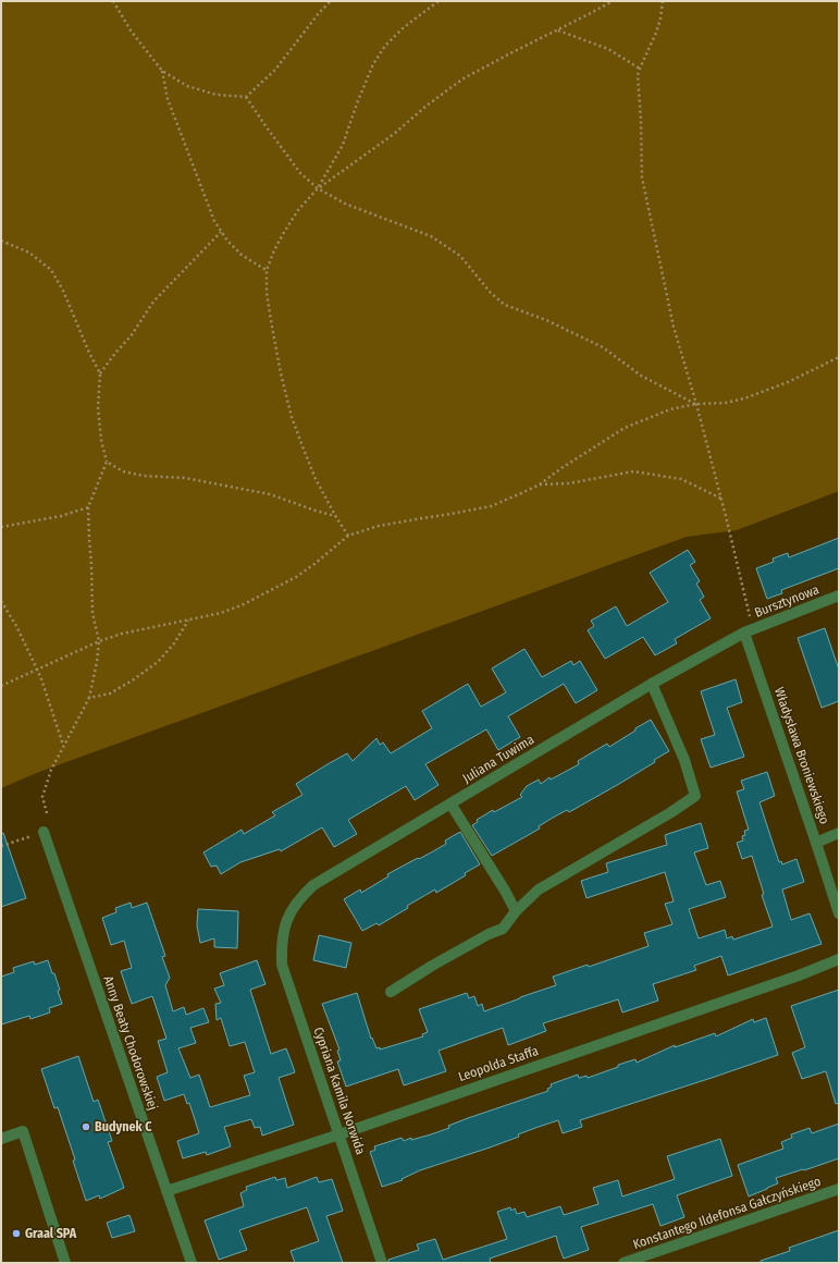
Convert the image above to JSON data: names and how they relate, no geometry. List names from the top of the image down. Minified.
{"streets":{"street":["Bursztynowa","Władysława Broniewskiego","Juliana Tuwima","Anny Beaty Chodorowskiej","Leopolda Staffa","Cypriana Kamila Norwida","Konstantego Ildefonsa Gałczyńskiego"]},"crossings":[["Bursztynowa","Władysława Broniewskiego"],["Bursztynowa","Juliana Tuwima"],["Władysława Broniewskiego","Juliana Tuwima"],["Juliana Tuwima","Cypriana Kamila Norwida"],["Anny Beaty Chodorowskiej","Leopolda Staffa"],["Leopolda Staffa","Cypriana Kamila Norwida"]],"places":["Budynek C","Graal SPA"]}
